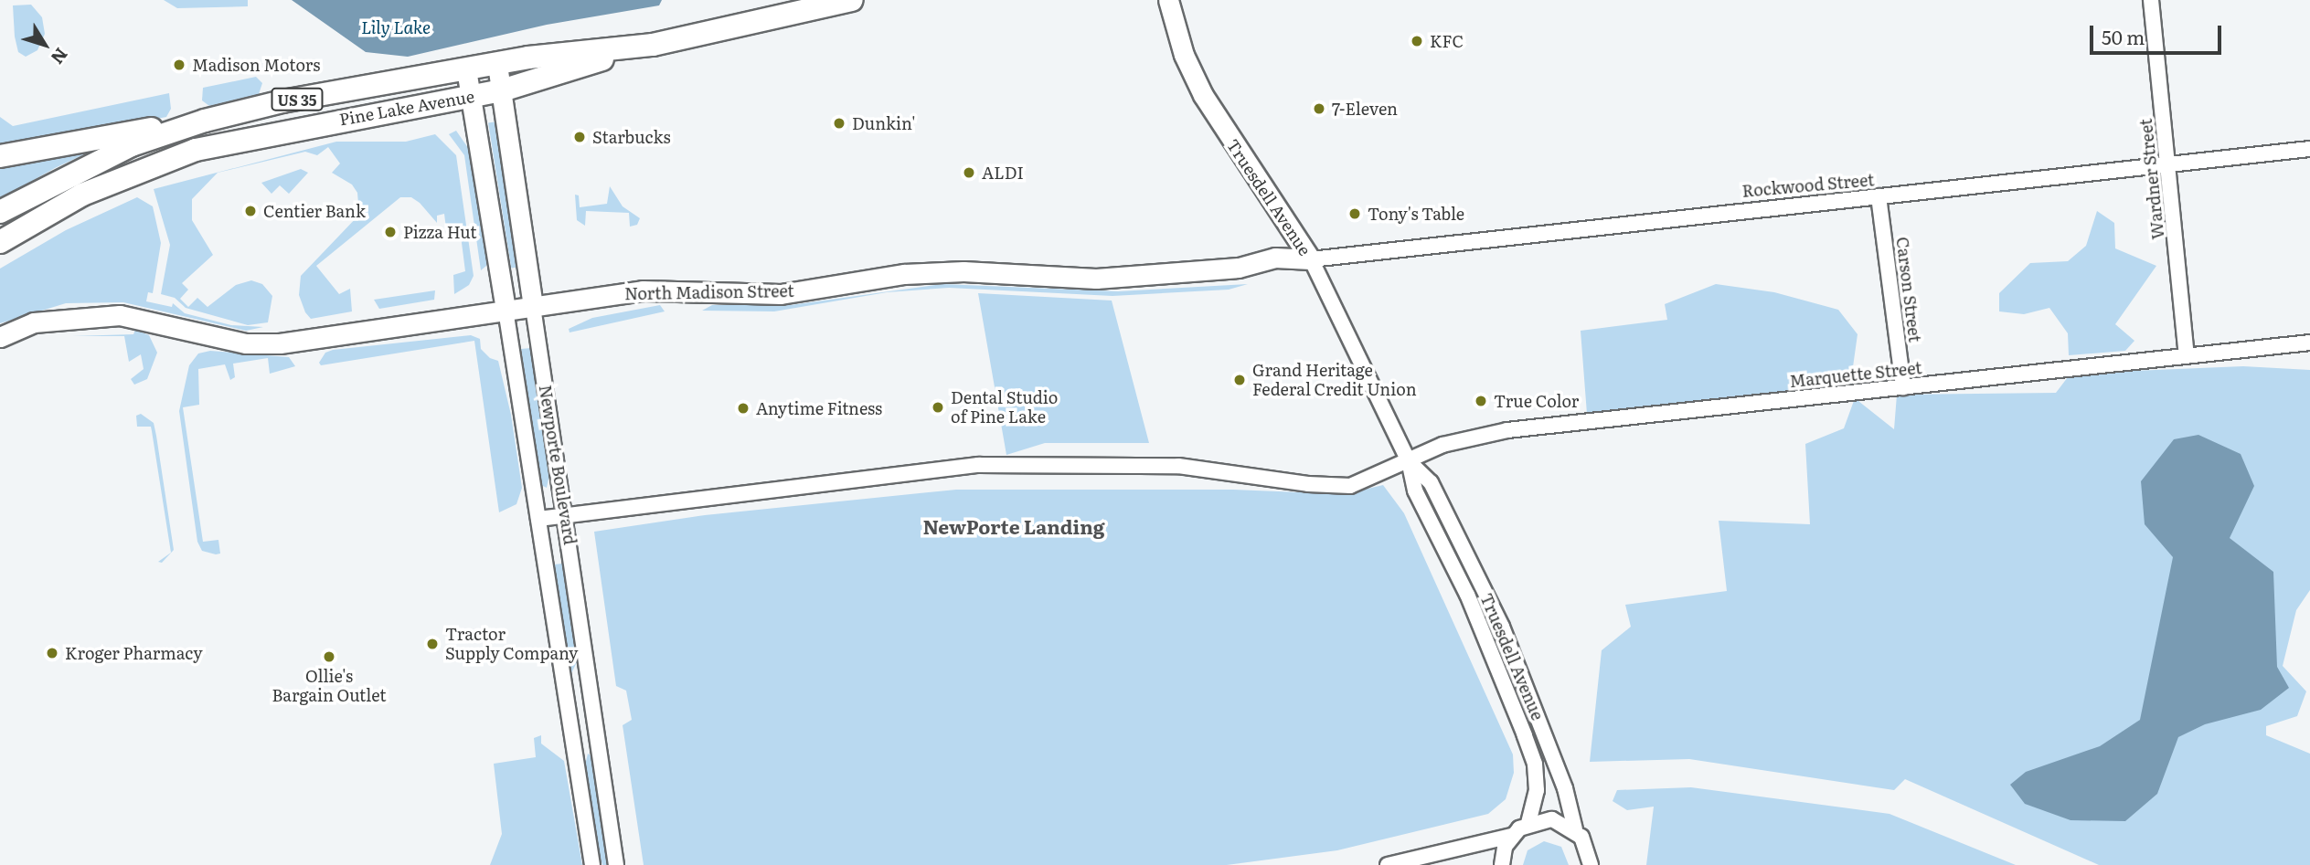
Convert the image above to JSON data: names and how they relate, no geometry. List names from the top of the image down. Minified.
{"streets":{"main road":["US 35","Pine Lake Avenue"],"street":["Wardner Street","Rockwood Street","Truesdell Avenue","Carson Street","North Madison Street","Marquette Street","Newporte Boulevard"]},"crossings":[["Pine Lake Avenue","Newporte Boulevard"],["Wardner Street","Rockwood Street"],["Wardner Street","Marquette Street"],["Rockwood Street","Truesdell Avenue"],["Rockwood Street","Carson Street"],["Rockwood Street","North Madison Street"],["Truesdell Avenue","North Madison Street"],["Truesdell Avenue","Marquette Street"],["Carson Street","Marquette Street"],["North Madison Street","Newporte Boulevard"],["Marquette Street","Newporte Boulevard"]],"districts":["NewPorte Landing"],"water":["Lily Lake"],"places":["KFC","Madison Motors","7-Eleven","Dunkin'","Starbucks","ALDI","Centier Bank","Tony's Table","Pizza Hut","Grand Heritage Federal Credit Union","True Color","Dental Studio of Pine Lake","Anytime Fitness","Tractor Supply Company","Kroger Pharmacy","Ollie's Bargain Outlet"],"scale_bar":"50 m","north":"bottom right"}
